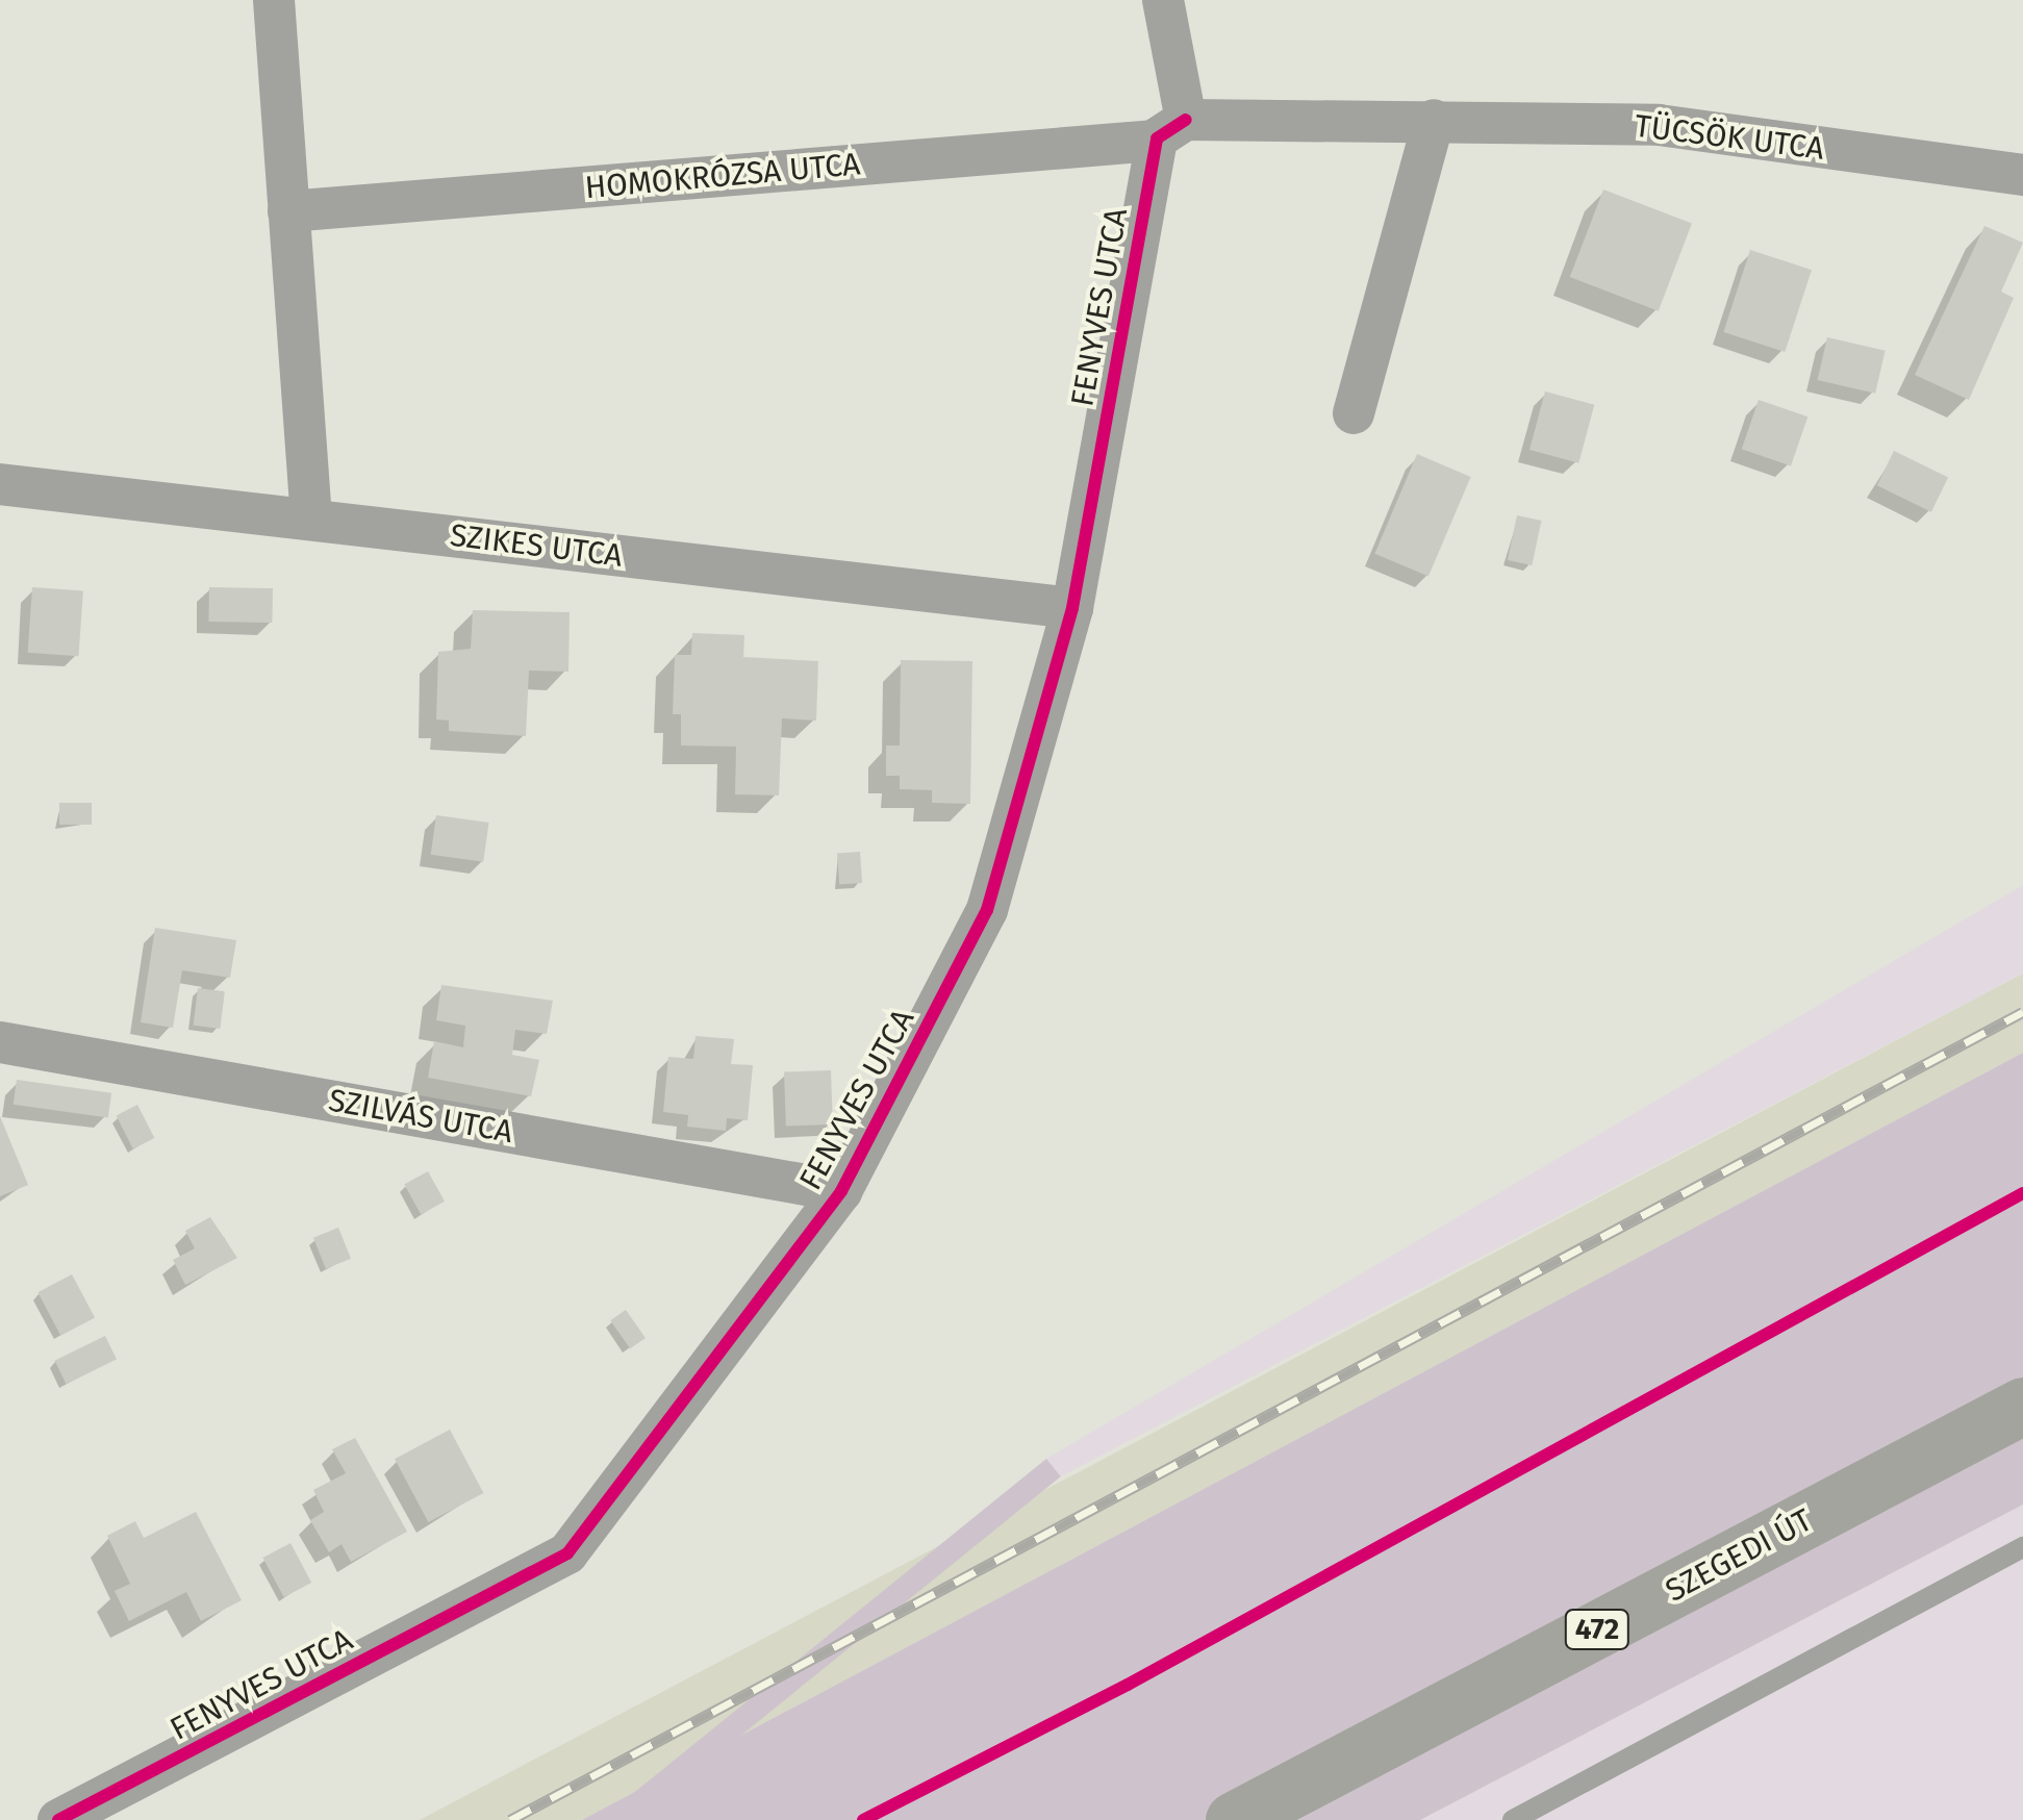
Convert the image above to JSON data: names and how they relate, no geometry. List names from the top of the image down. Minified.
{"streets":{"main road":["SZEGEDI ÚT","472"],"street":["TÜCSÖK UTCA","HOMOKRÓZSA UTCA","FENYVES UTCA","SZIKES UTCA","SZILVÁS UTCA"]},"crossings":[["TÜCSÖK UTCA","HOMOKRÓZSA UTCA"],["TÜCSÖK UTCA","FENYVES UTCA"],["HOMOKRÓZSA UTCA","FENYVES UTCA"],["FENYVES UTCA","SZIKES UTCA"],["FENYVES UTCA","SZILVÁS UTCA"]]}
